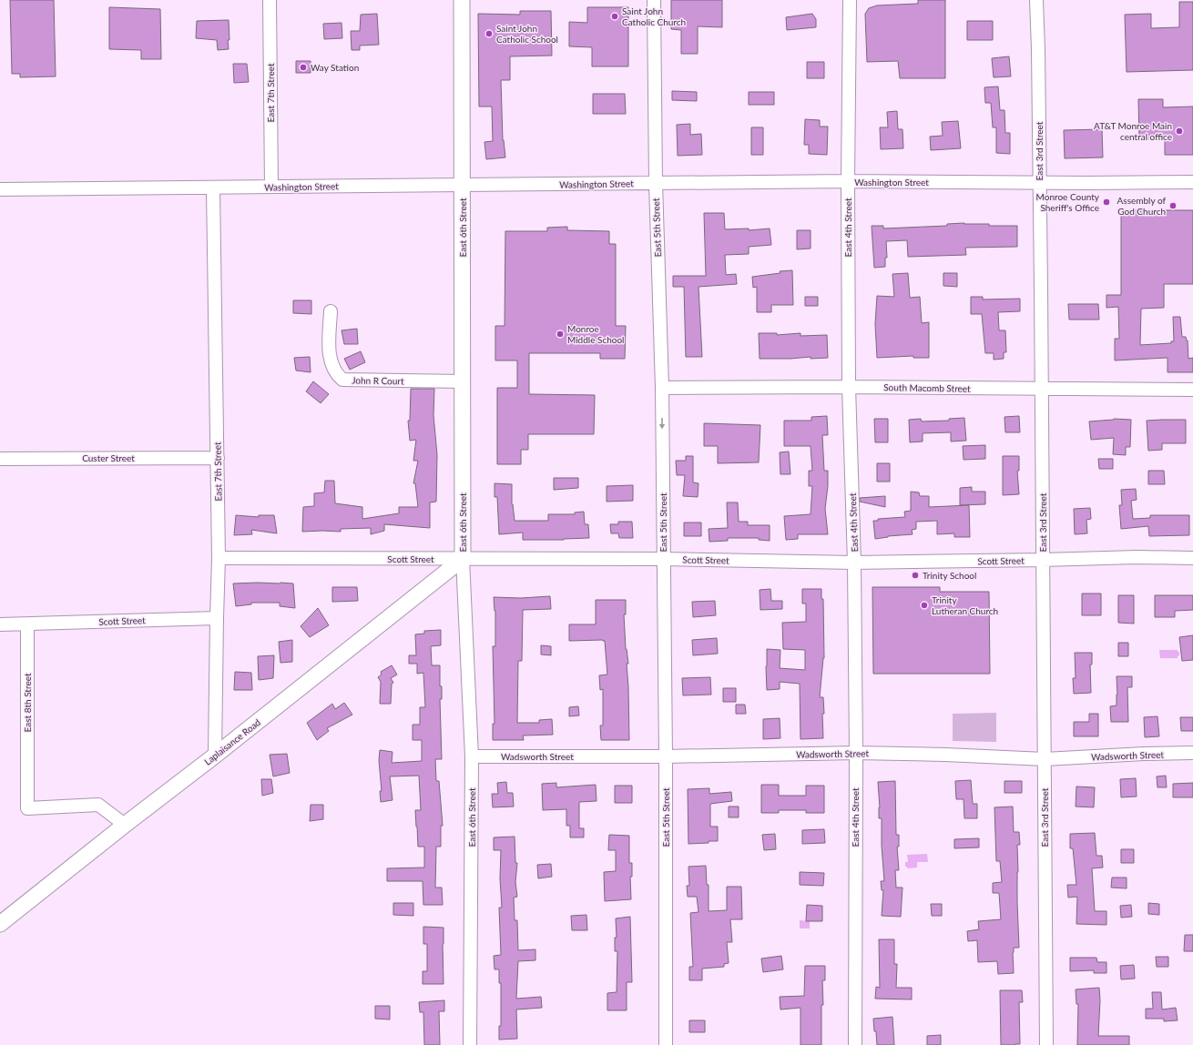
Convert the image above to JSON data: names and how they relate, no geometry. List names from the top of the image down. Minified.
{"streets":{"street":["East 7th Street","East 3rd Street","Washington Street","East 6th Street","East 5th Street","East 4th Street","John R Court","South Macomb Street","Custer Street","Scott Street","East 8th Street","Laplaisance Road","Wadsworth Street"]},"crossings":[["East 7th Street","Washington Street"],["East 7th Street","Custer Street"],["East 7th Street","Scott Street"],["East 7th Street","Laplaisance Road"],["East 3rd Street","Washington Street"],["East 3rd Street","South Macomb Street"],["East 3rd Street","Scott Street"],["East 3rd Street","Wadsworth Street"],["Washington Street","East 6th Street"],["Washington Street","East 5th Street"],["Washington Street","East 4th Street"],["East 6th Street","John R Court"],["East 6th Street","Scott Street"],["East 6th Street","Laplaisance Road"],["East 6th Street","Wadsworth Street"],["East 5th Street","South Macomb Street"],["East 5th Street","Scott Street"],["East 5th Street","Wadsworth Street"],["East 4th Street","South Macomb Street"],["East 4th Street","Scott Street"],["East 4th Street","Wadsworth Street"],["Scott Street","East 8th Street"],["Scott Street","Laplaisance Road"],["East 8th Street","Laplaisance Road"]],"places":["Saint John Catholic Church","Saint John Catholic School","Way Station","AT&T Monroe Main central office","Monroe County Sheriff's Office","Assembly of God Church","Monroe Middle School","Trinity School","Trinity Lutheran Church"]}
